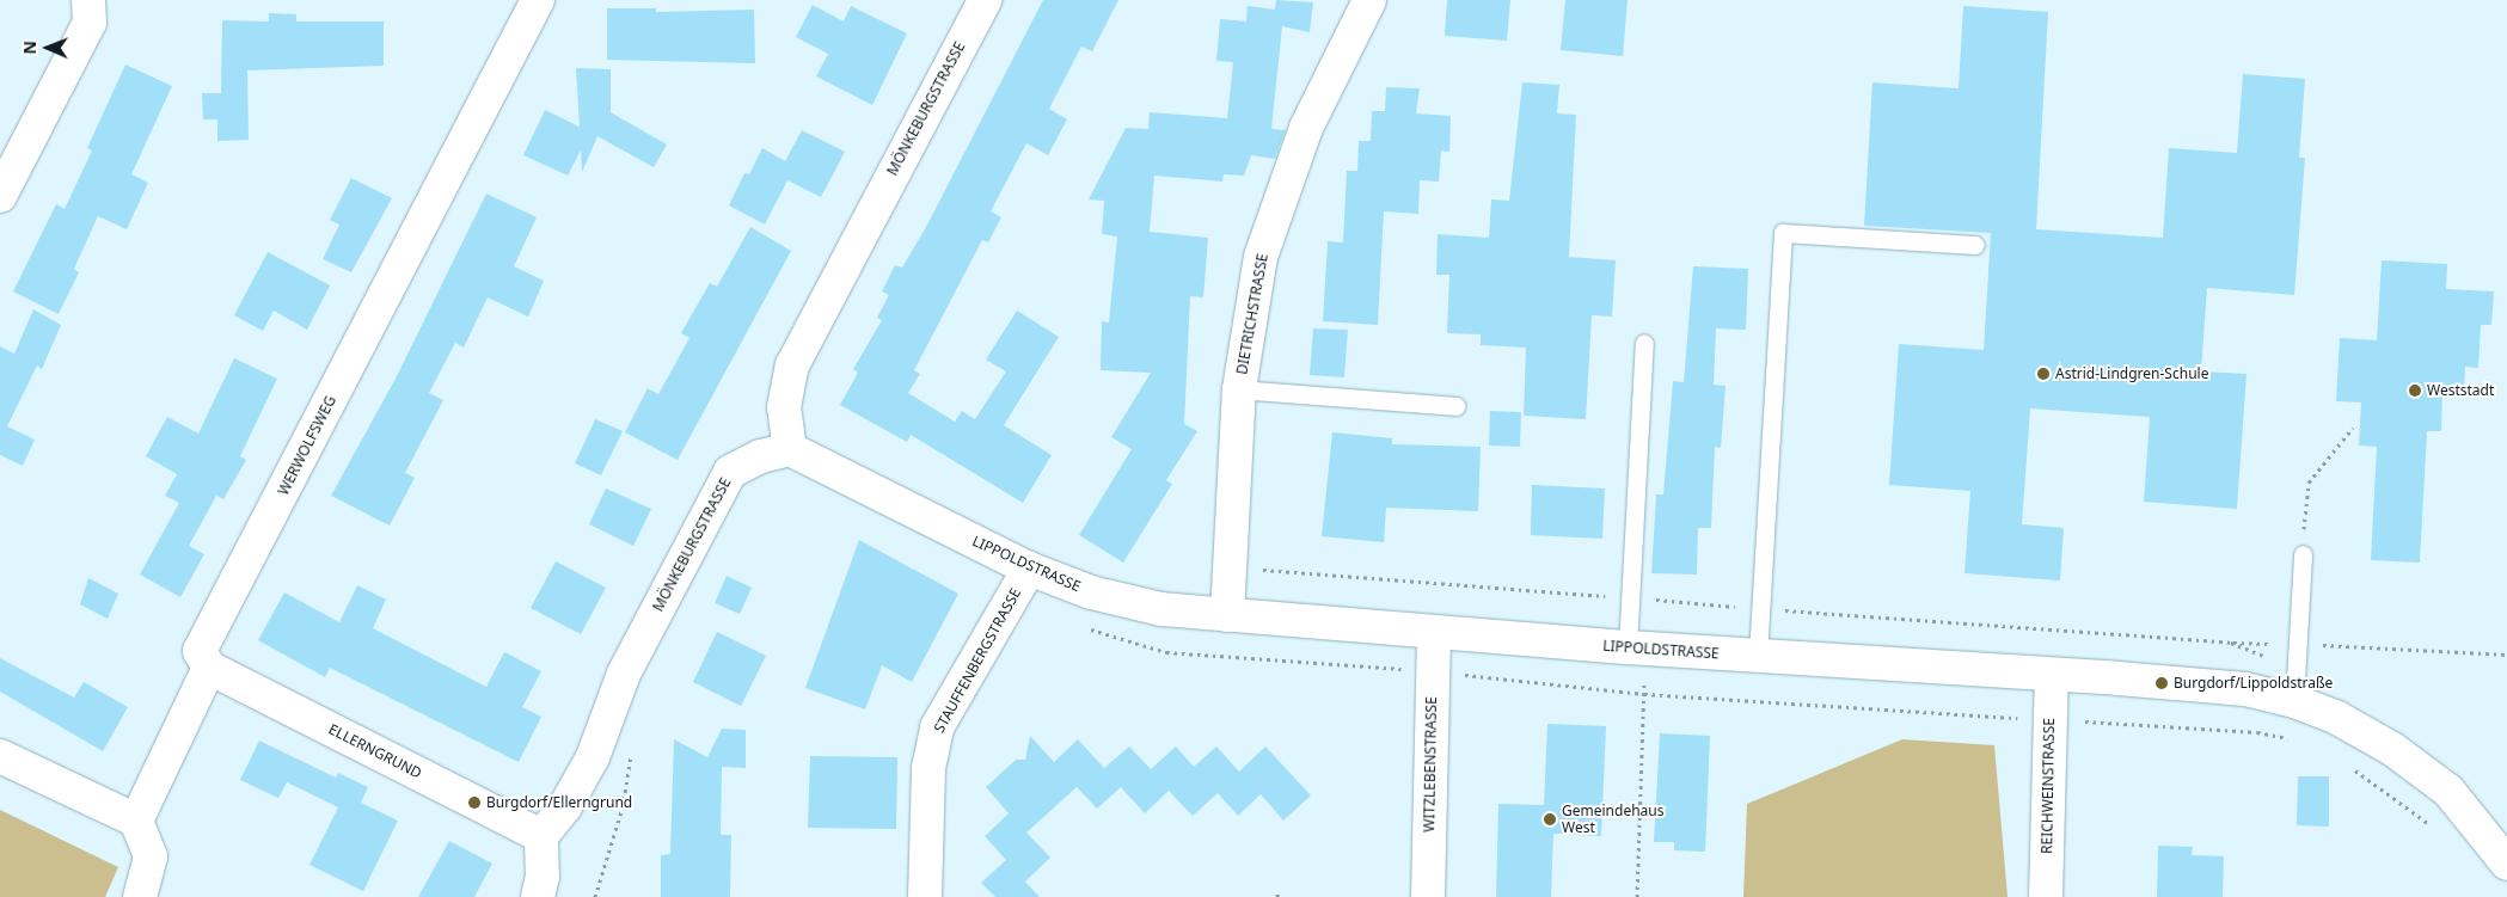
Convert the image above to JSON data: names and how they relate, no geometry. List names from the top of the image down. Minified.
{"streets":{"street":["MÖNKEBURGSTRASSE","DIETRICHSTRASSE","WERWOLFSWEG","LIPPOLDSTRASSE","STAUFFENBERGSTRASSE","ELLERNGRUND","WITZLEBENSTRASSE","REICHWEINSTRASSE"]},"crossings":[["MÖNKEBURGSTRASSE","LIPPOLDSTRASSE"],["MÖNKEBURGSTRASSE","ELLERNGRUND"],["DIETRICHSTRASSE","LIPPOLDSTRASSE"],["WERWOLFSWEG","ELLERNGRUND"],["LIPPOLDSTRASSE","STAUFFENBERGSTRASSE"],["LIPPOLDSTRASSE","WITZLEBENSTRASSE"],["LIPPOLDSTRASSE","REICHWEINSTRASSE"]],"places":["Astrid-Lindgren-Schule","Weststadt","Burgdorf/Lippoldstraße","Burgdorf/Ellerngrund","Gemeindehaus West"],"north":"left"}
